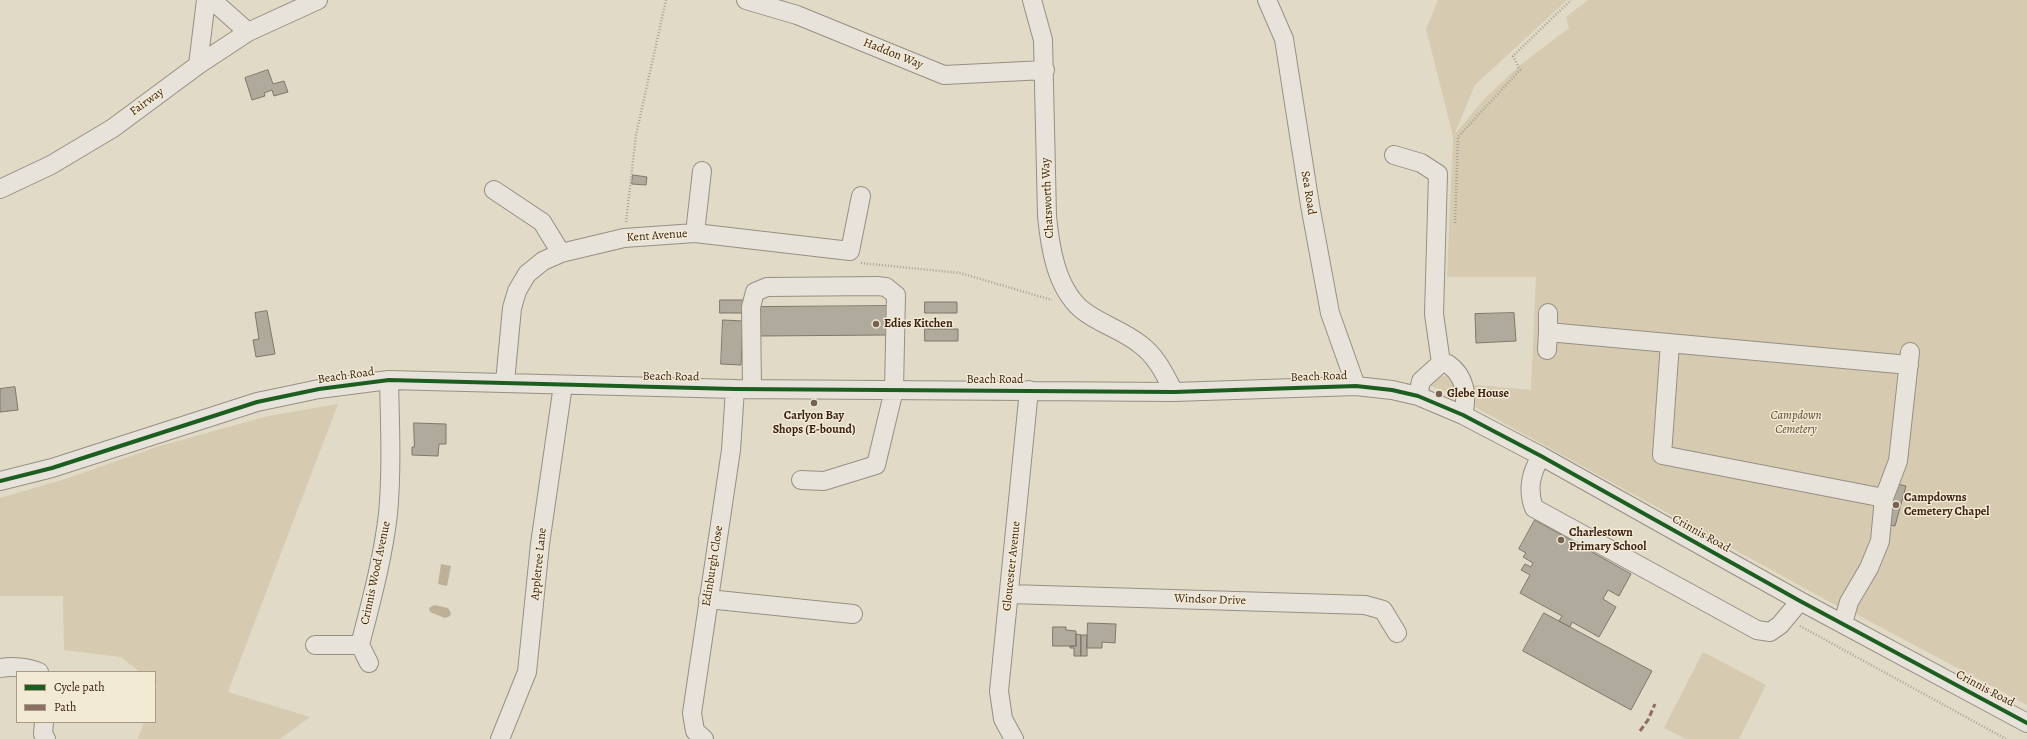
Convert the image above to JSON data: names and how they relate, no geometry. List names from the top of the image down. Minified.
{"streets":{"street":["Haddon Way","Fairway","Sea Road","Chatsworth Way","Kent Avenue","Beach Road","Crinnis Road","Appletree Lane","Edinburgh Close","Gloucester Avenue","Crinnis Wood Avenue","Windsor Drive"]},"crossings":[["Haddon Way","Chatsworth Way"],["Sea Road","Beach Road"],["Sea Road","Crinnis Road"],["Chatsworth Way","Beach Road"],["Kent Avenue","Beach Road"],["Beach Road","Crinnis Road"],["Beach Road","Appletree Lane"],["Beach Road","Edinburgh Close"],["Beach Road","Gloucester Avenue"],["Beach Road","Crinnis Wood Avenue"],["Gloucester Avenue","Windsor Drive"]],"parks":["Campdown Cemetery"],"places":["Edies Kitchen","Glebe House","Carlyon Bay Shops (E-bound)","Campdowns Cemetery Chapel","Charlestown Primary School"],"legend":["Cycle path","Path"]}
